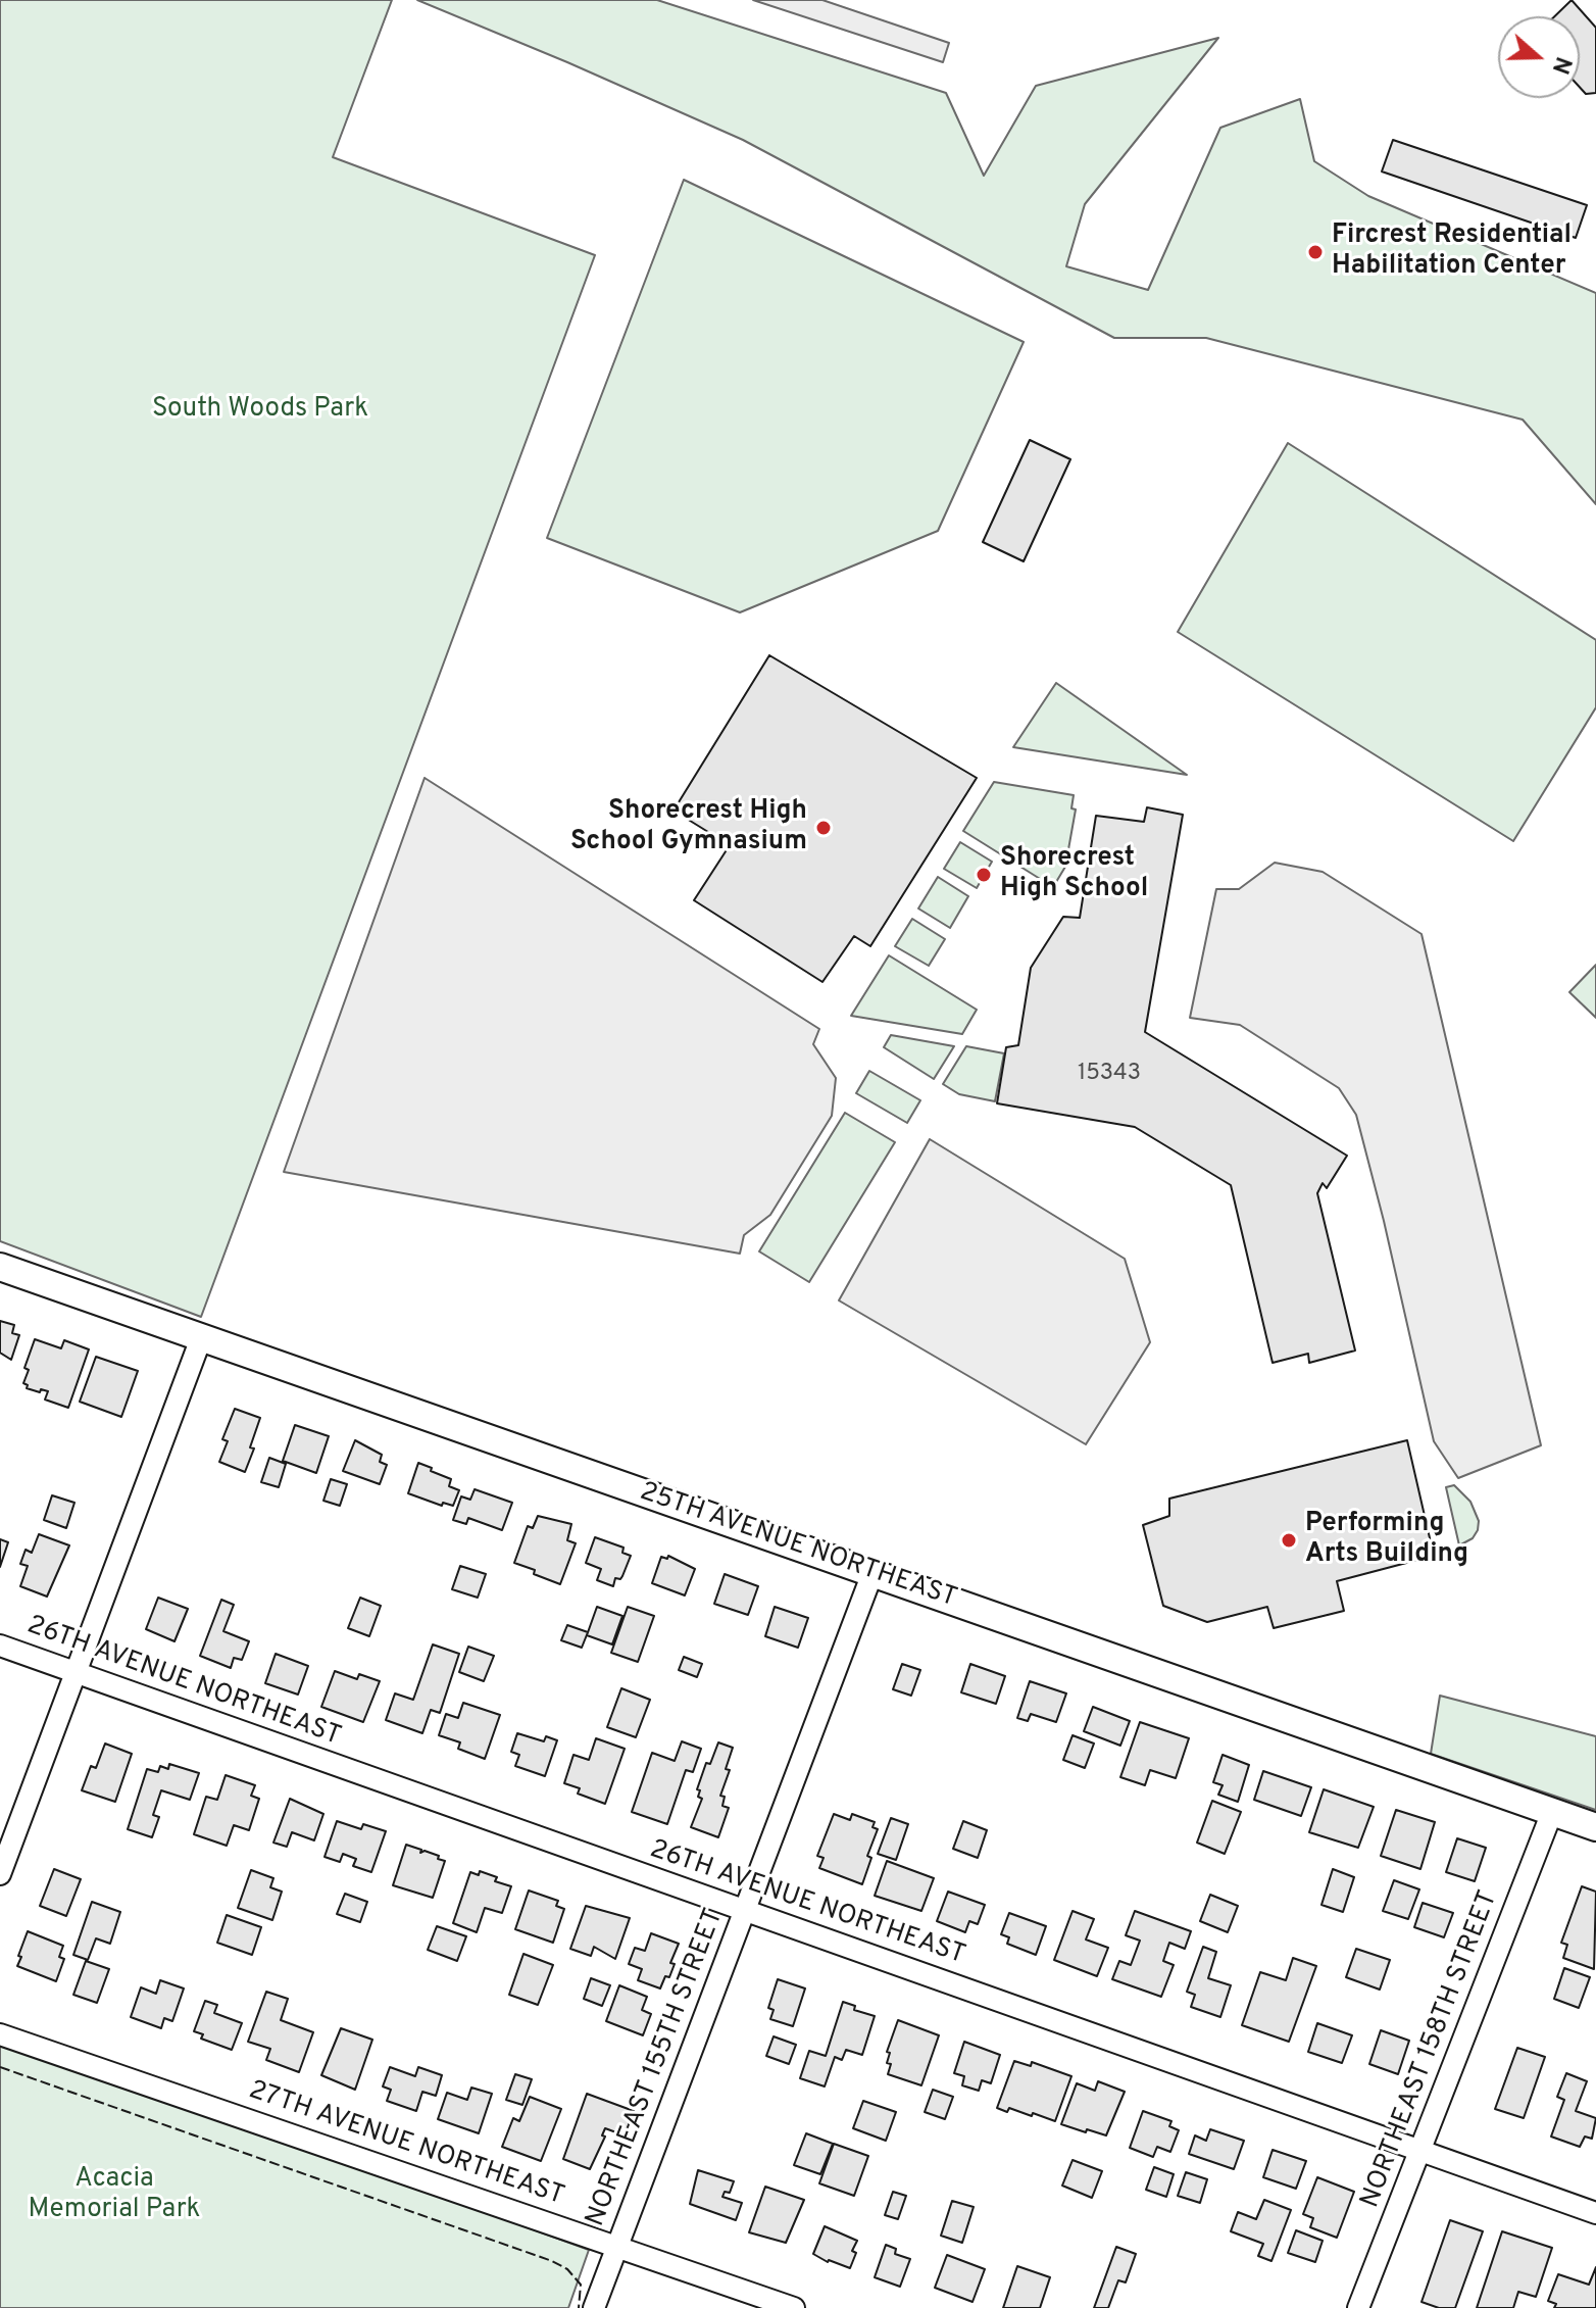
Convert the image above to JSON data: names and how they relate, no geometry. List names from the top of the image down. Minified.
{"streets":{"street":["25TH AVENUE NORTHEAST","26TH AVENUE NORTHEAST","NORTHEAST 158TH STREET","NORTHEAST 155TH STREET","27TH AVENUE NORTHEAST"]},"crossings":[["25TH AVENUE NORTHEAST","NORTHEAST 158TH STREET"],["25TH AVENUE NORTHEAST","NORTHEAST 155TH STREET"],["26TH AVENUE NORTHEAST","NORTHEAST 158TH STREET"],["26TH AVENUE NORTHEAST","NORTHEAST 155TH STREET"],["NORTHEAST 155TH STREET","27TH AVENUE NORTHEAST"]],"parks":["South Woods Park","Acacia Memorial Park"],"places":["Fircrest Residential Habilitation Center","Shorecrest High School Gymnasium","Shorecrest High School","Performing Arts Building"],"house_numbers":["15343"],"north":"right"}
